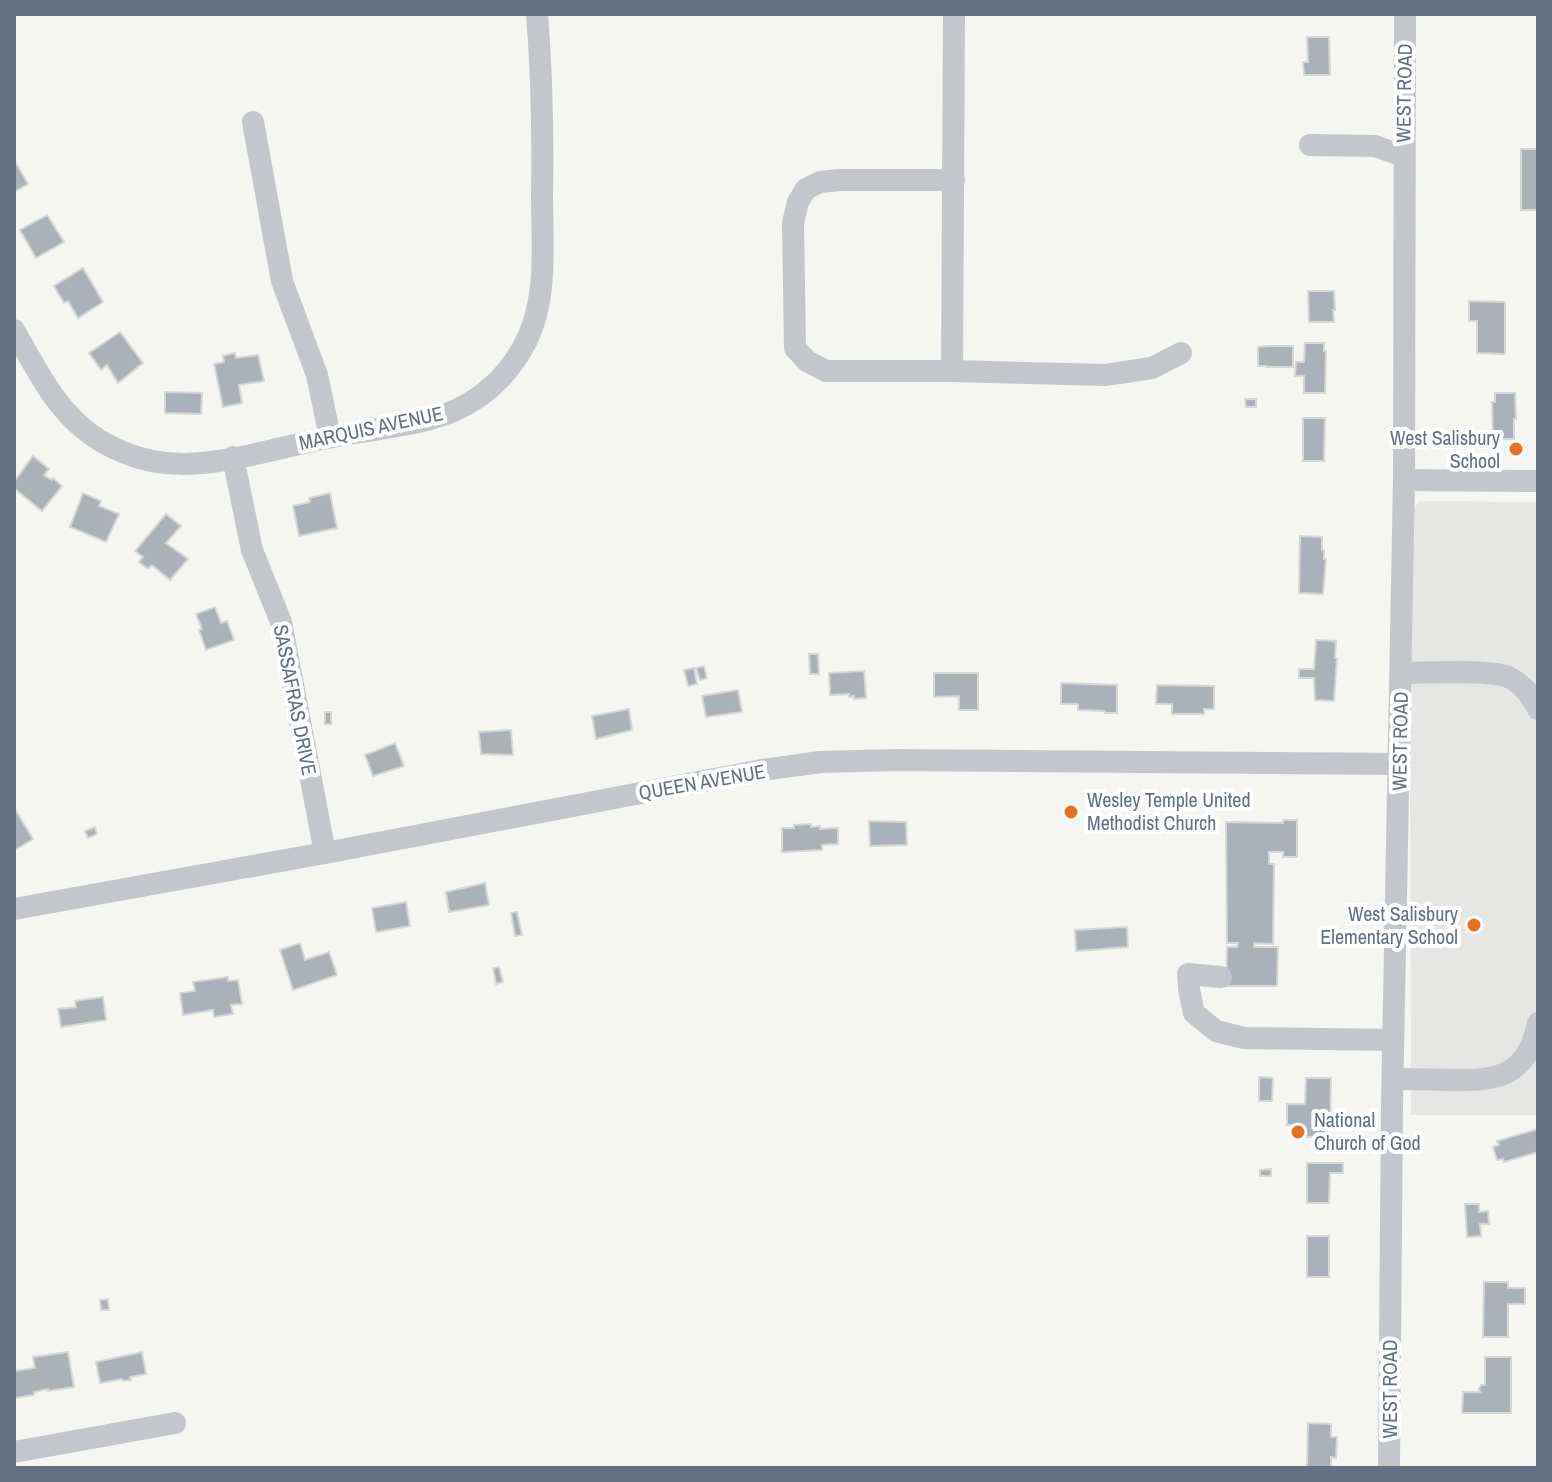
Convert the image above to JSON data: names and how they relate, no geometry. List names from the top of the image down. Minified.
{"streets":{"street":["WEST ROAD","MARQUIS AVENUE","SASSAFRAS DRIVE","QUEEN AVENUE"]},"crossings":[["WEST ROAD","QUEEN AVENUE"],["MARQUIS AVENUE","SASSAFRAS DRIVE"],["SASSAFRAS DRIVE","QUEEN AVENUE"]],"places":["West Salisbury School","Wesley Temple United Methodist Church","West Salisbury Elementary School","National Church of God"]}
